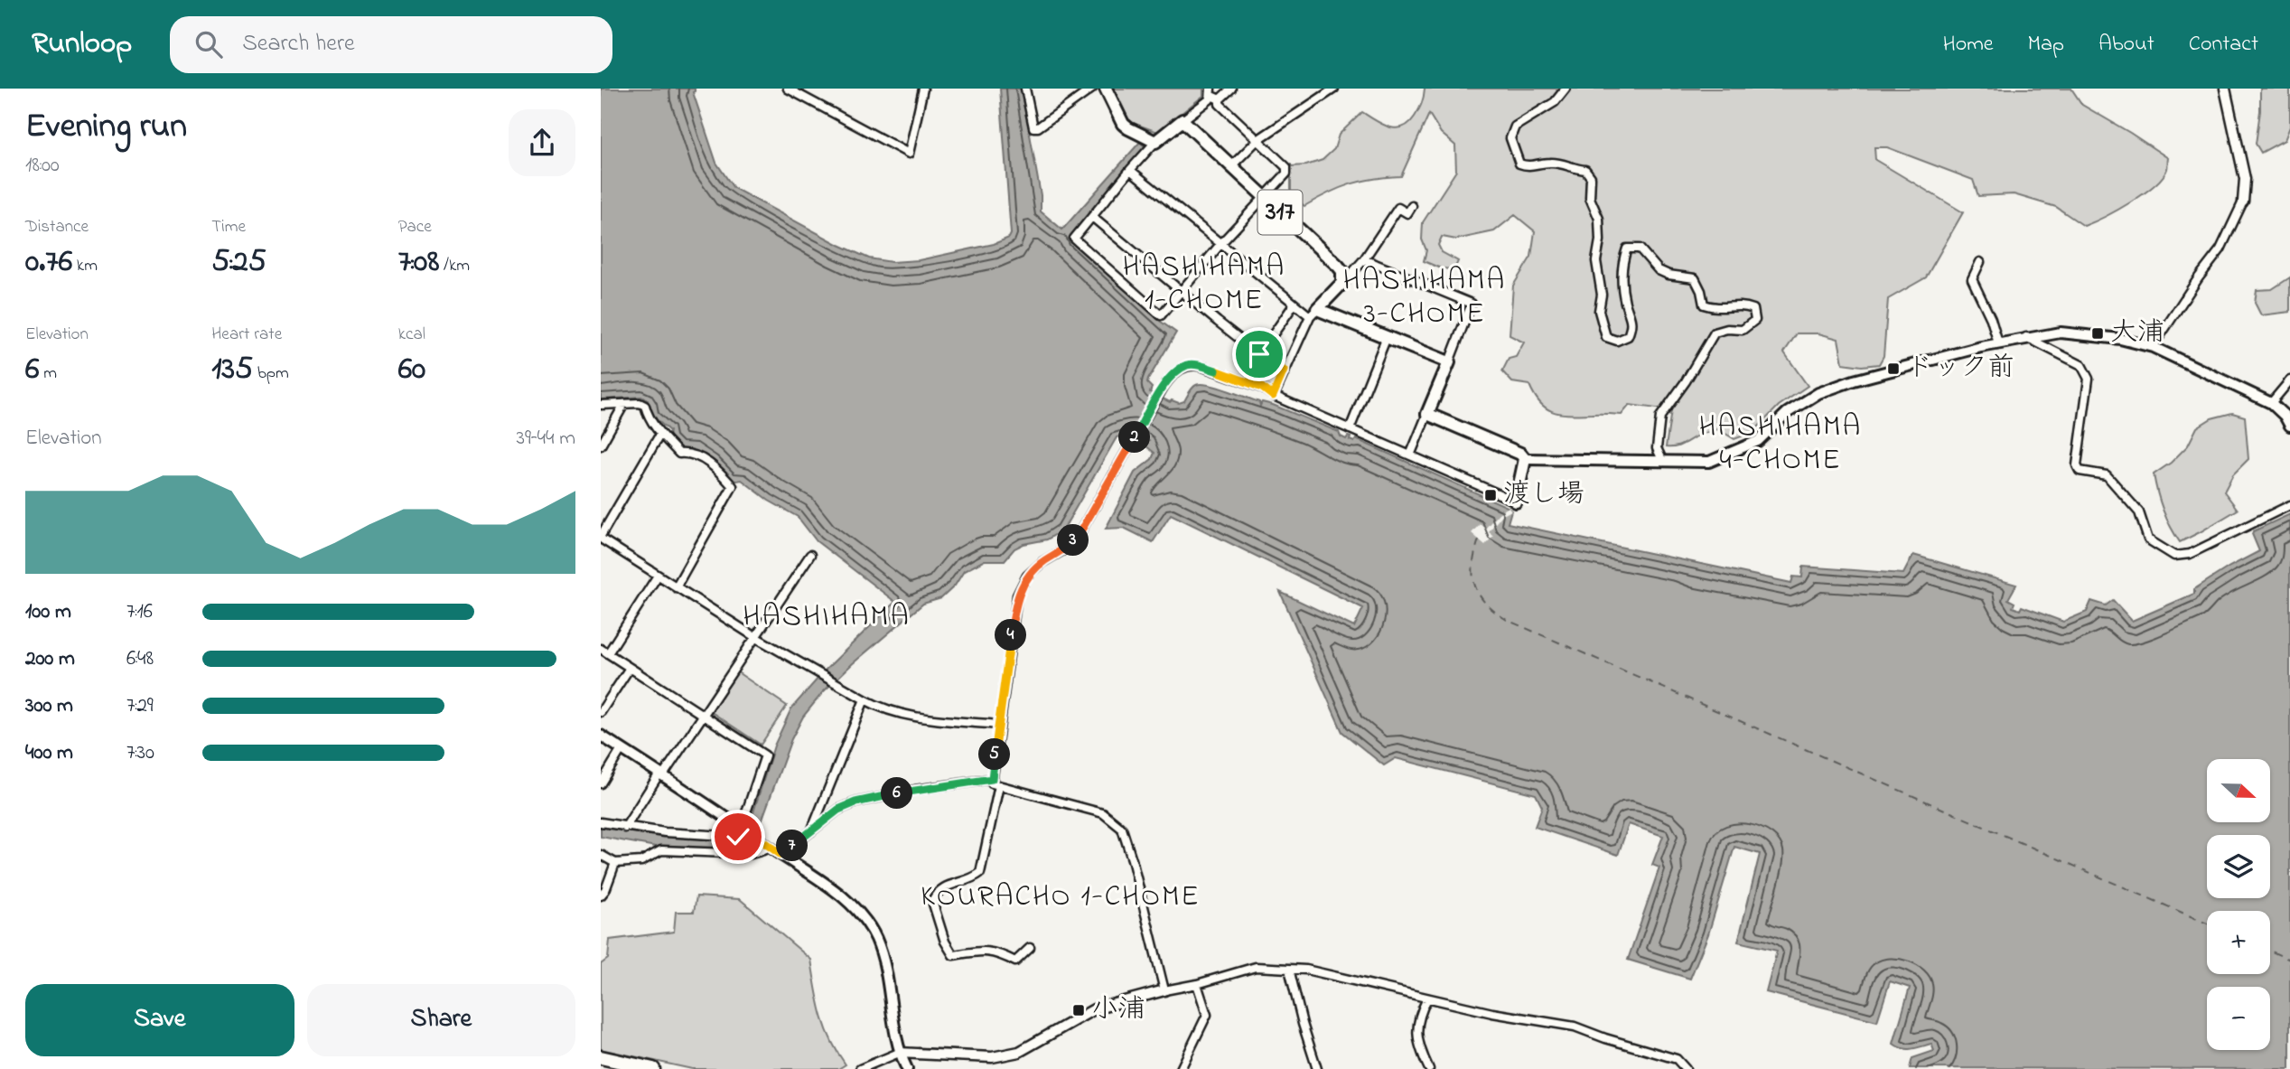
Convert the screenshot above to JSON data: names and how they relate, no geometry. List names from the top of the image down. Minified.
{"streets":{"highway":["317"]},"districts":["HASHIHAMA 1-CHOME","HASHIHAMA 3-CHOME","HASHIHAMA 4-CHOME","HASHIHAMA","KOURACHO 1-CHOME"],"places":{"transit":["大浦","ドック前","渡し場","小浦"]},"north":"right","page":{"header":"Runloop","search":"Search here","nav":["Home","Map","About","Contact"],"heading":["Evening run","18:00"],"stats":[["Distance","0.76 km"],["Time","5:25"],["Pace","7:08 /km"],["Elevation","6 m"],["Heart rate","135 bpm"],["kcal","60"]],"chart":["Elevation","39–44 m"],"pins":["2","3","4","5","6","7"],"list":[{"name":"100 m","note":"7:16"},{"name":"200 m","note":"6:48"},{"name":"300 m","note":"7:29"},{"name":"400 m","note":"7:30"}],"map_buttons":["+","−"],"buttons":["Save","Share"]}}
